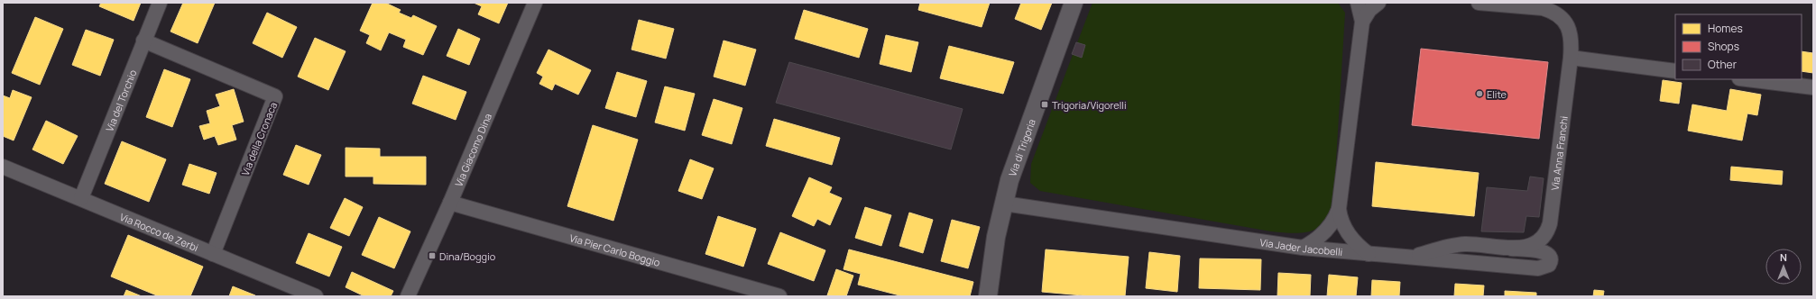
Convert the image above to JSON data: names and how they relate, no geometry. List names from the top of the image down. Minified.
{"streets":{"street":["Via del Torchio","Via della Cronaca","Via di Trigoria","Via Giacomo Dina","Via Anna Franchi","Via Rocco de Zerbi","Via Jader Jacobelli","Via Pier Carlo Boggio"]},"crossings":[["Via del Torchio","Via della Cronaca"],["Via del Torchio","Via Rocco de Zerbi"],["Via della Cronaca","Via Rocco de Zerbi"],["Via di Trigoria","Via Jader Jacobelli"],["Via Giacomo Dina","Via Pier Carlo Boggio"],["Via Anna Franchi","Via Jader Jacobelli"]],"places":{"other":["Elite"],"transit":["Trigoria/Vigorelli","Dina/Boggio"]},"legend":["Homes","Shops","Other"],"north":"top"}
